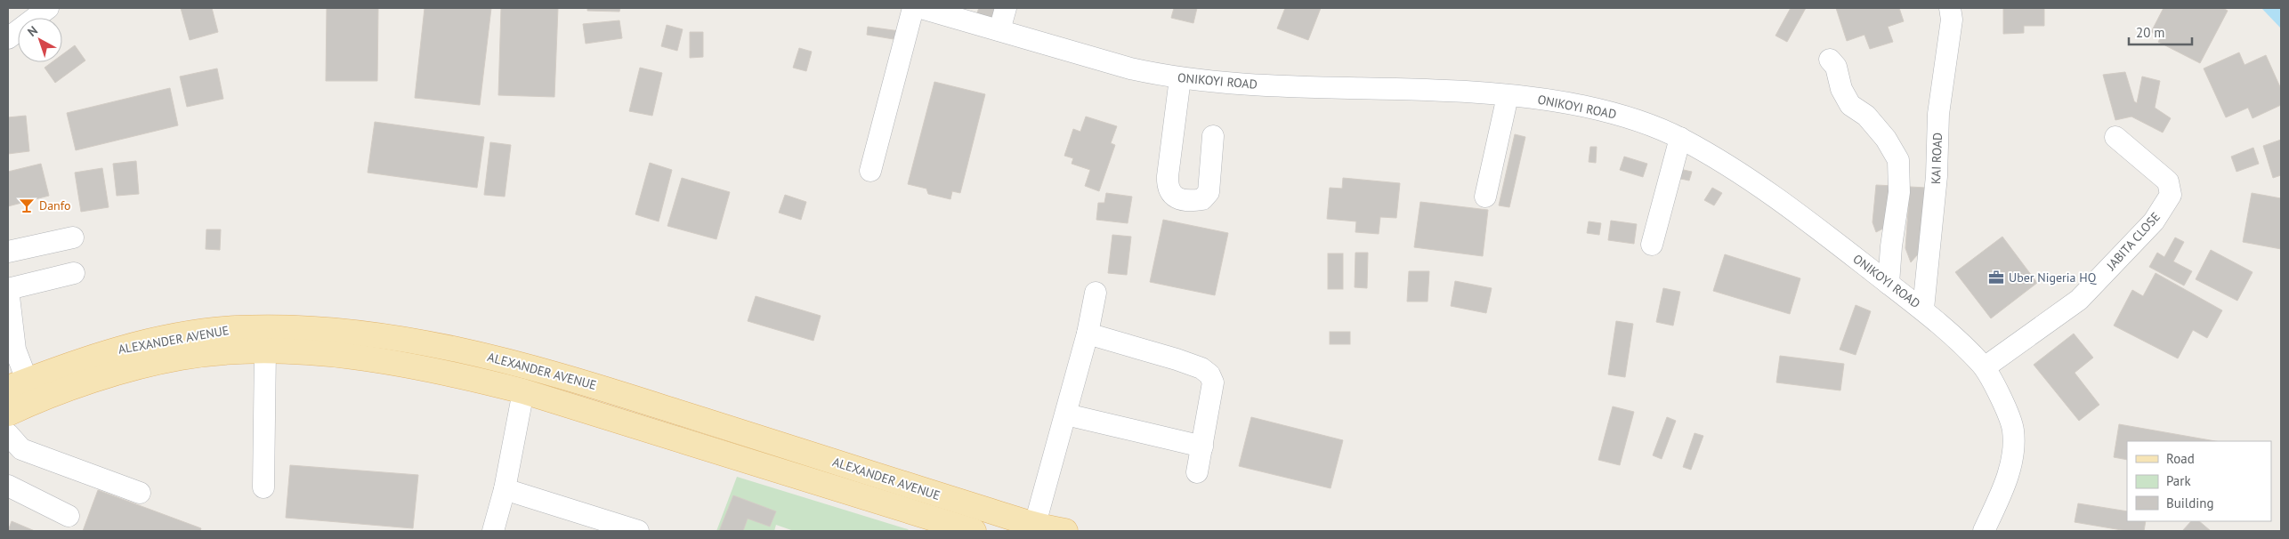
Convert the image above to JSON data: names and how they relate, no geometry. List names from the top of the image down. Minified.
{"streets":{"main road":["ALEXANDER AVENUE"],"street":["ONIKOYI ROAD","KAI ROAD","JABITA CLOSE"]},"crossings":[["ONIKOYI ROAD","KAI ROAD"],["ONIKOYI ROAD","JABITA CLOSE"]],"places":{"bar":["Danfo"],"office":["Uber Nigeria HQ"]},"legend":["Road","Park","Building"],"scale_bar":"20 m","north":"top left"}
